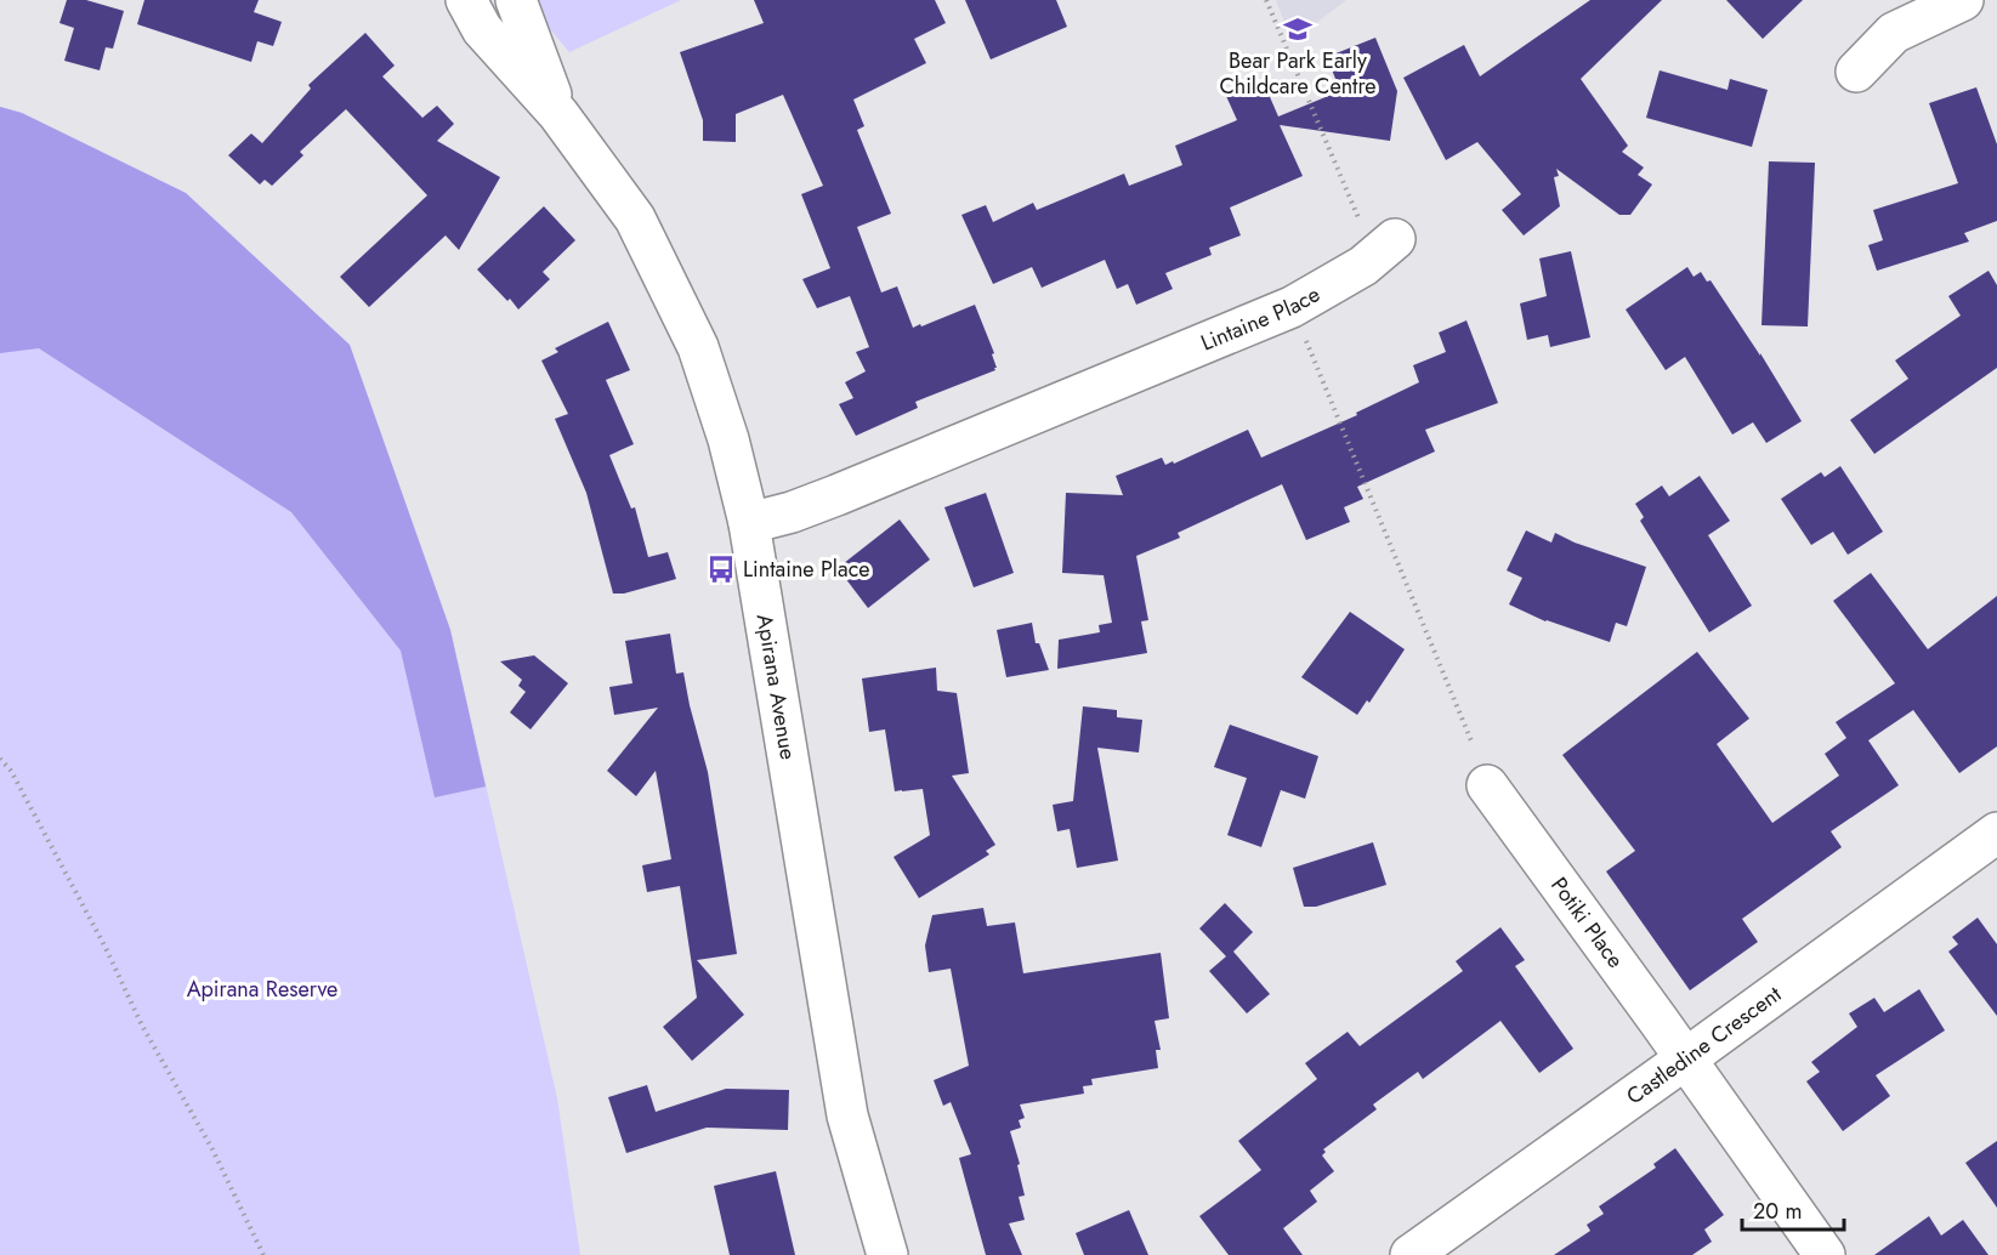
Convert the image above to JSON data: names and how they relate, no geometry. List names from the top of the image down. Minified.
{"streets":{"street":["Lintaine Place","Apirana Avenue","Potiki Place","Castledine Crescent"]},"crossings":[["Lintaine Place","Apirana Avenue"],["Potiki Place","Castledine Crescent"]],"parks":["Apirana Reserve"],"places":{"school or university":["Bear Park Early Childcare Centre"],"bus stop":["Lintaine Place"]},"scale_bar":"20 m"}
